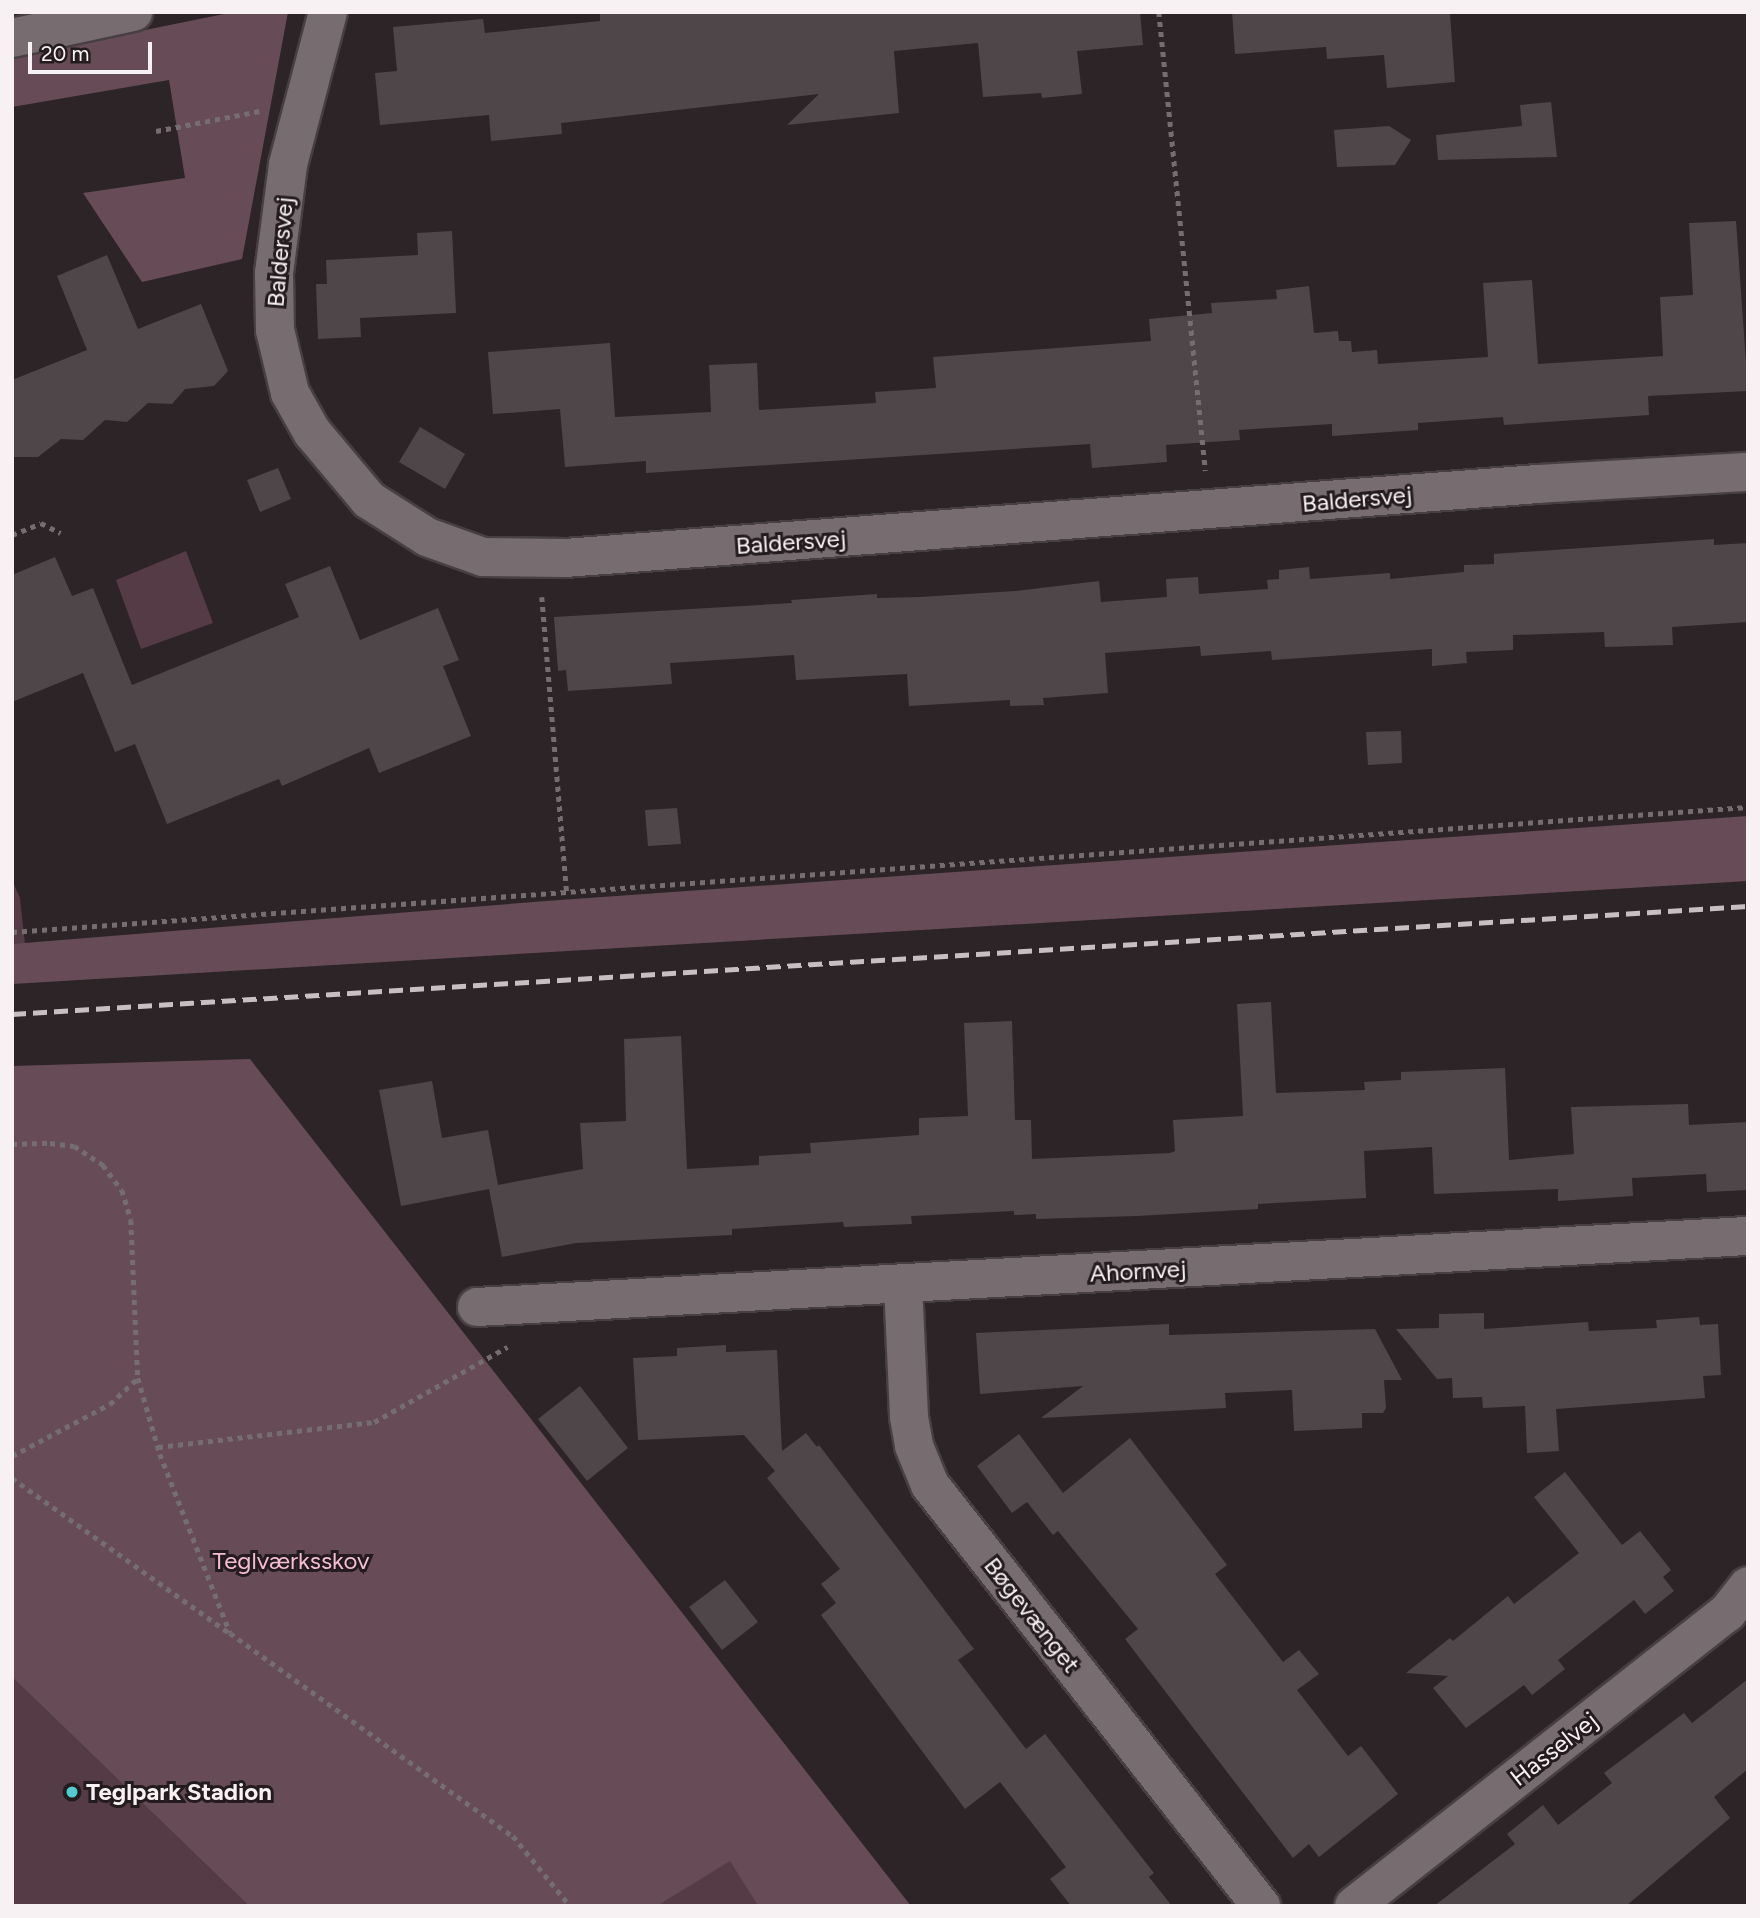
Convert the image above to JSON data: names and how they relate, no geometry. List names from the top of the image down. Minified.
{"streets":{"street":["Baldersvej","Ahornvej","Bøgevænget","Hasselvej"]},"crossings":[["Ahornvej","Bøgevænget"]],"parks":["Teglværksskov"],"places":["Teglpark Stadion"],"scale_bar":"20 m"}
